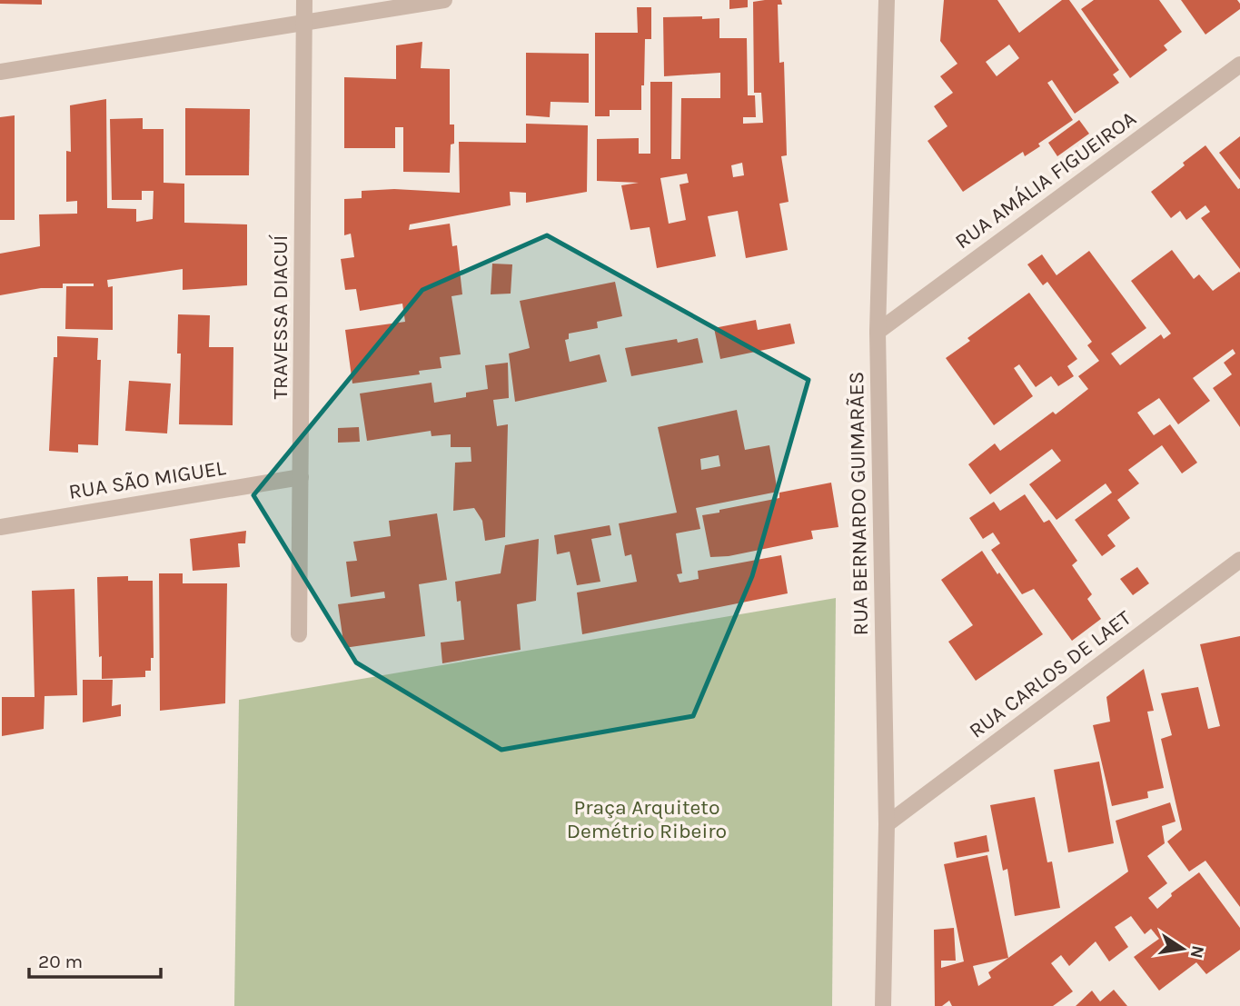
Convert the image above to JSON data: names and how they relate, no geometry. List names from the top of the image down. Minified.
{"streets":{"street":["RUA AMÁLIA FIGUEIROA","TRAVESSA DIACUÍ","RUA SÃO MIGUEL","RUA BERNARDO GUIMARÃES","RUA CARLOS DE LAET"]},"crossings":[["RUA AMÁLIA FIGUEIROA","RUA BERNARDO GUIMARÃES"],["TRAVESSA DIACUÍ","RUA SÃO MIGUEL"],["RUA BERNARDO GUIMARÃES","RUA CARLOS DE LAET"]],"parks":["Praça Arquiteto Demétrio Ribeiro"],"scale_bar":"20 m","north":"right"}
